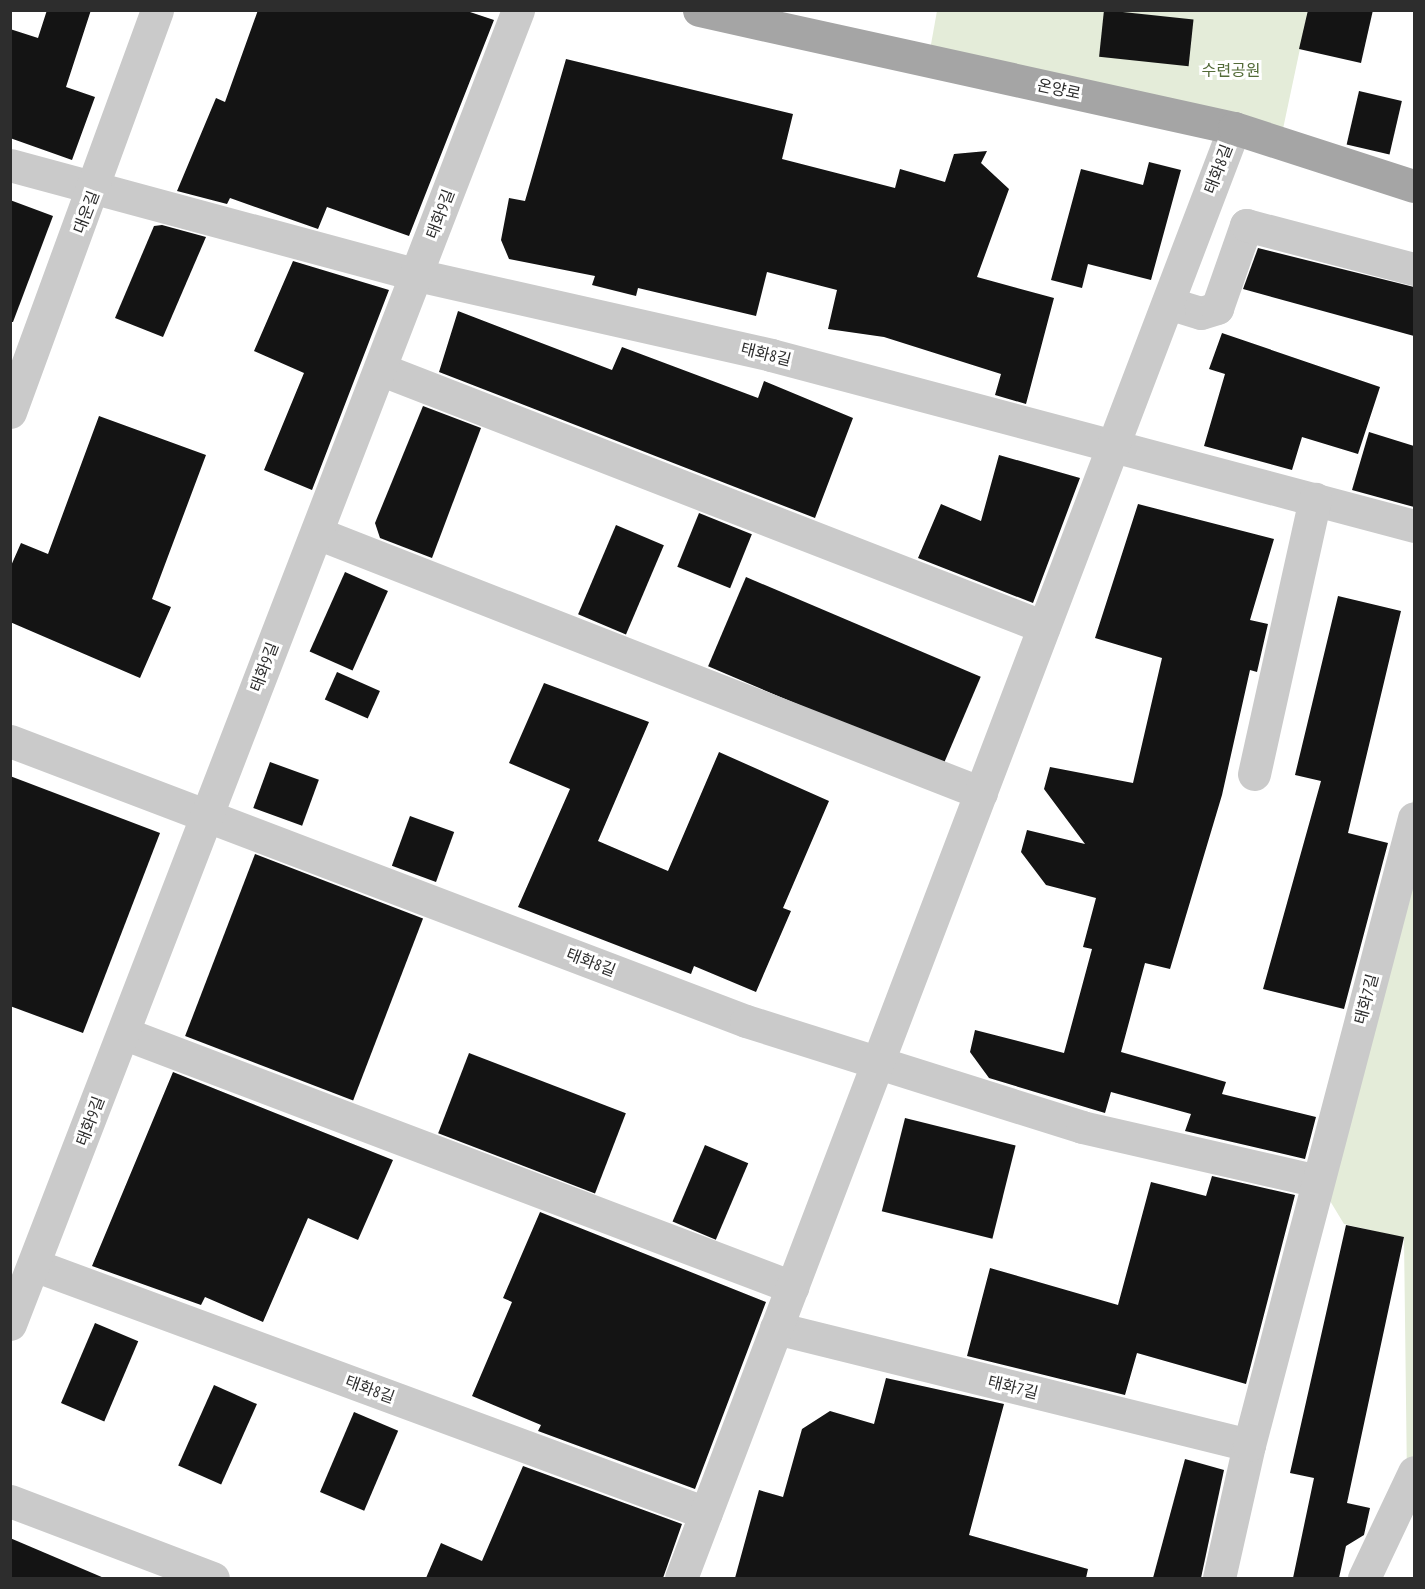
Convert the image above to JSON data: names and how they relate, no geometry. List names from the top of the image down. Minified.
{"streets":{"main road":["온양로"],"street":["태화8길","대운길","태화9길","태화7길"]},"crossings":[["온양로","태화8길"],["태화8길","대운길"],["태화8길","태화9길"],["태화8길","태화7길"]],"parks":["수련공원"]}
